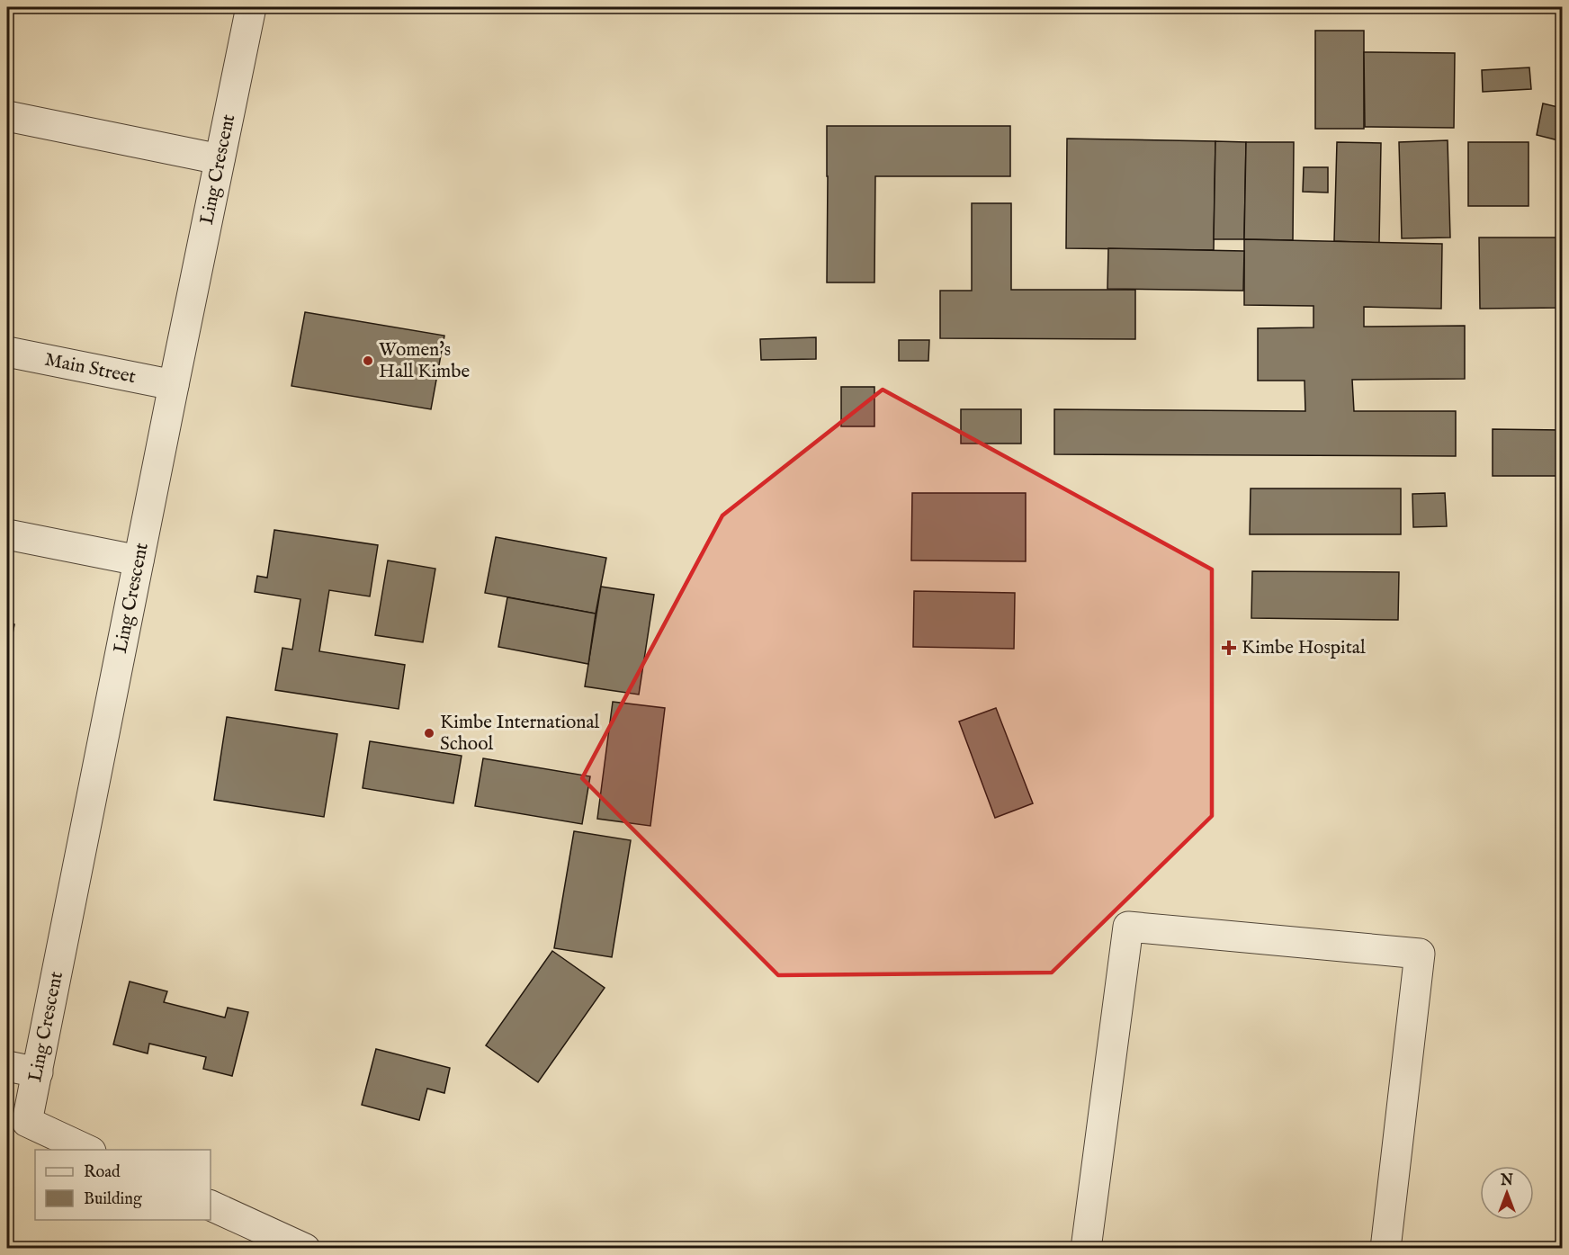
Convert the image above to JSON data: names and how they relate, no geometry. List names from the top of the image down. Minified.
{"streets":{"street":["Ling Crescent","Main Street"]},"crossings":[["Ling Crescent","Main Street"]],"places":{"other":["Women's Hall Kimbe","Kimbe International School"],"health":["Kimbe Hospital"]},"legend":["Road","Building"],"north":"top"}
